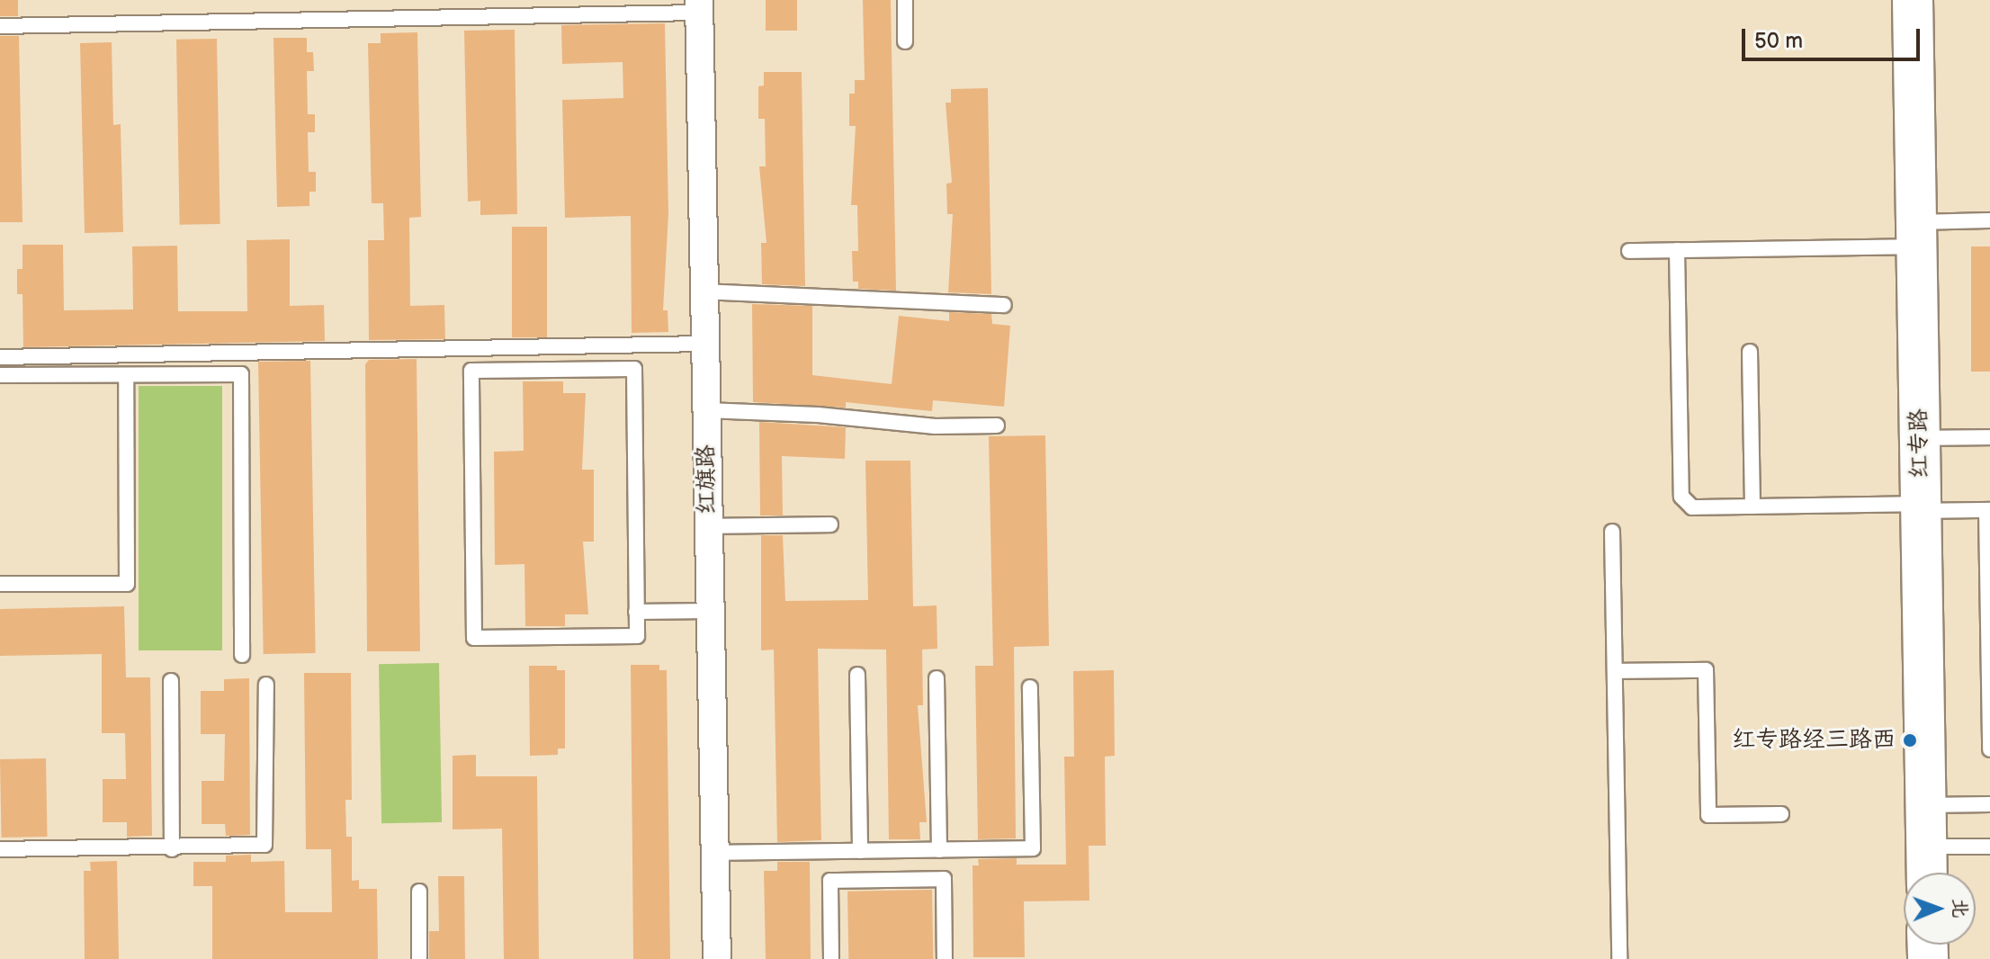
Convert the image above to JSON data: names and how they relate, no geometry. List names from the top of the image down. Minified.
{"streets":{"street":["红专路","红旗路"]},"places":["红专路经三路西"],"scale_bar":"50 m","north":"right"}
